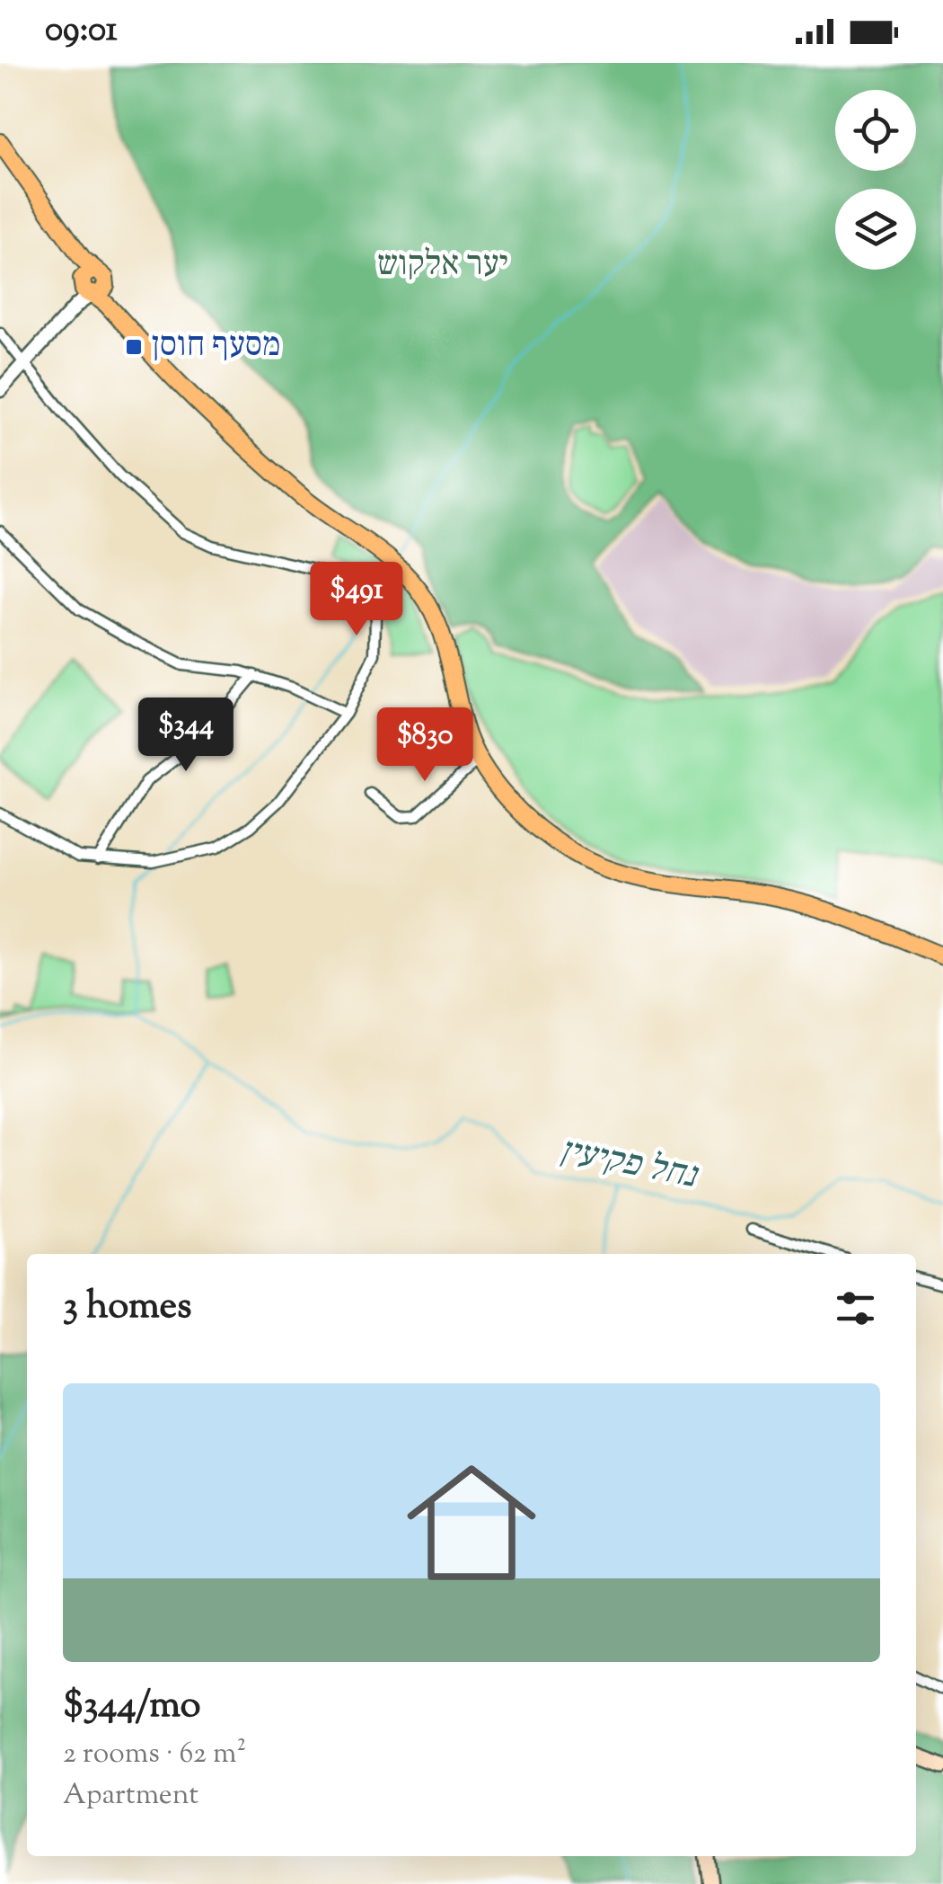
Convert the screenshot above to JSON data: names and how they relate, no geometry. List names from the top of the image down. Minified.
{"water":["נחל פקיעין"],"parks":["יער אלקוש"],"places":{"transit":["מסעף חוסן"]},"page":{"status":"09:01","price":["$491","$344","$830"],"heading":"3 homes","list":[{"name":"$344/mo","note":"2 rooms · 62 m² · Apartment"}]}}
